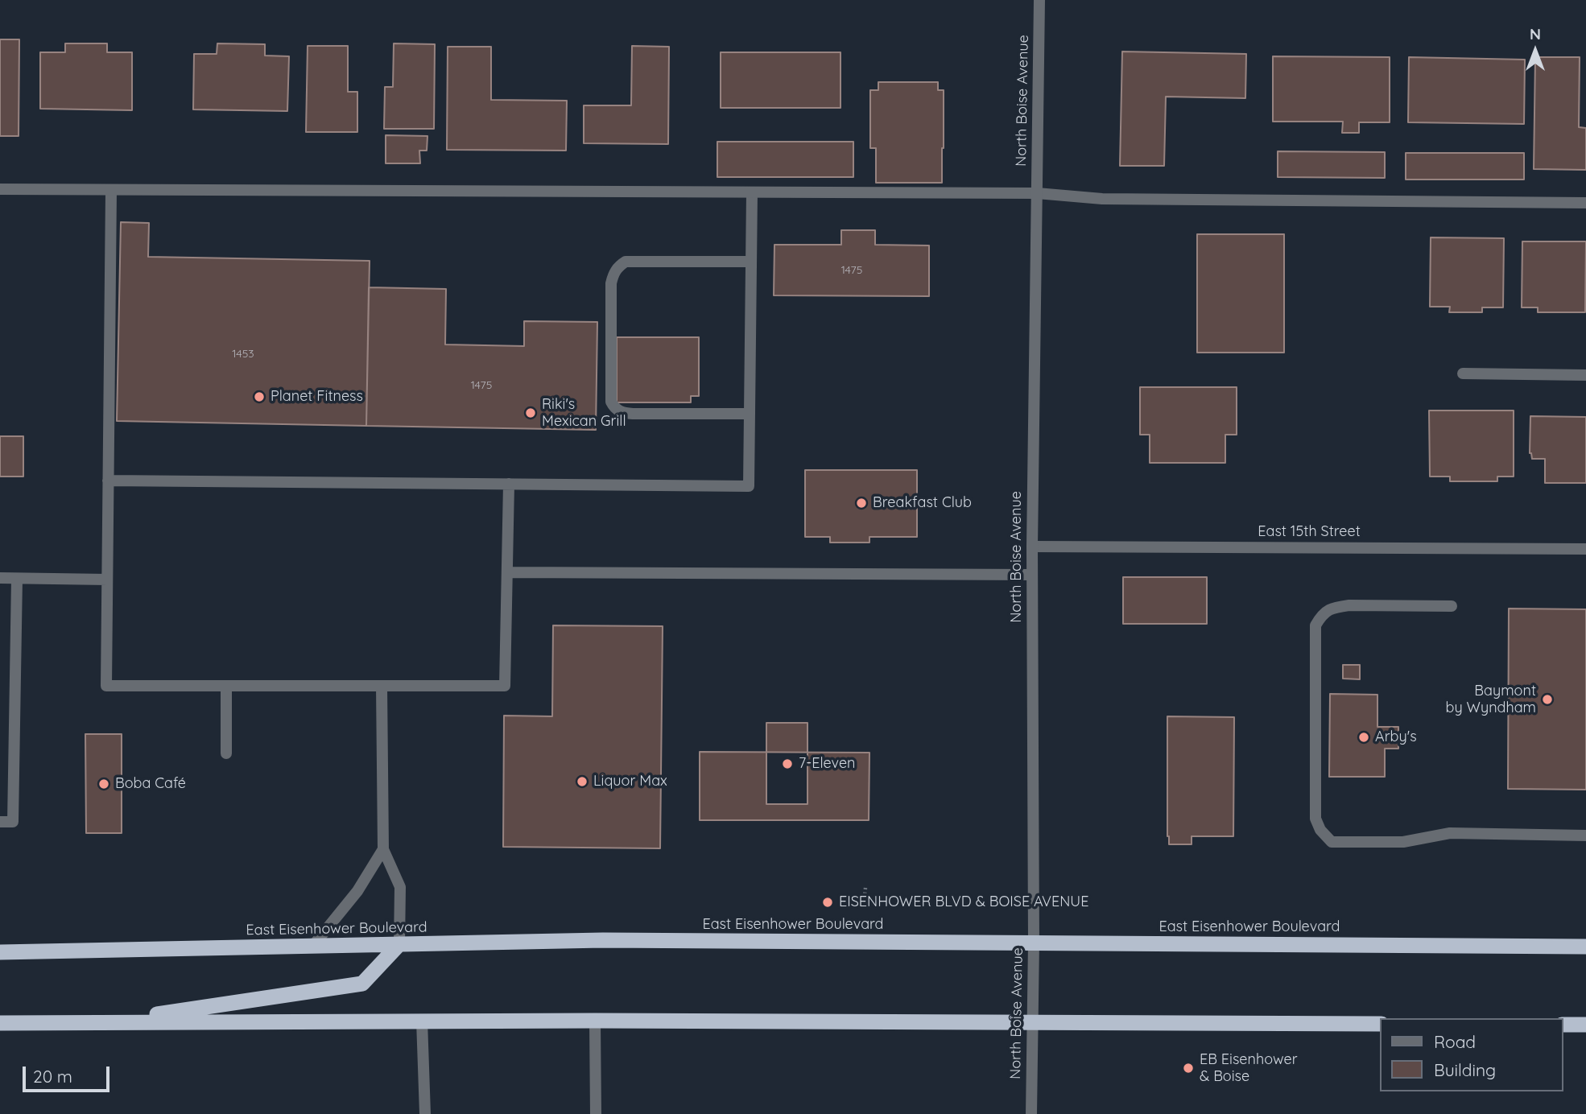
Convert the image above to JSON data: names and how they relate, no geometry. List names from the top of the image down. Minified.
{"streets":{"highway":["East Eisenhower Boulevard"],"street":["North Boise Avenue","East 15th Street"]},"crossings":[["North Boise Avenue","East 15th Street"],["North Boise Avenue","East Eisenhower Boulevard"]],"places":["Planet Fitness","Riki's Mexican Grill","Breakfast Club","Baymont by Wyndham","Arby's","7-Eleven","Liquor Max","Boba Café","EISENHOWER BLVD & BOISE AVENUE","EB Eisenhower & Boise"],"house_numbers":["1475","1453","1475"],"legend":["Road","Building"],"scale_bar":"20 m","north":"top"}
